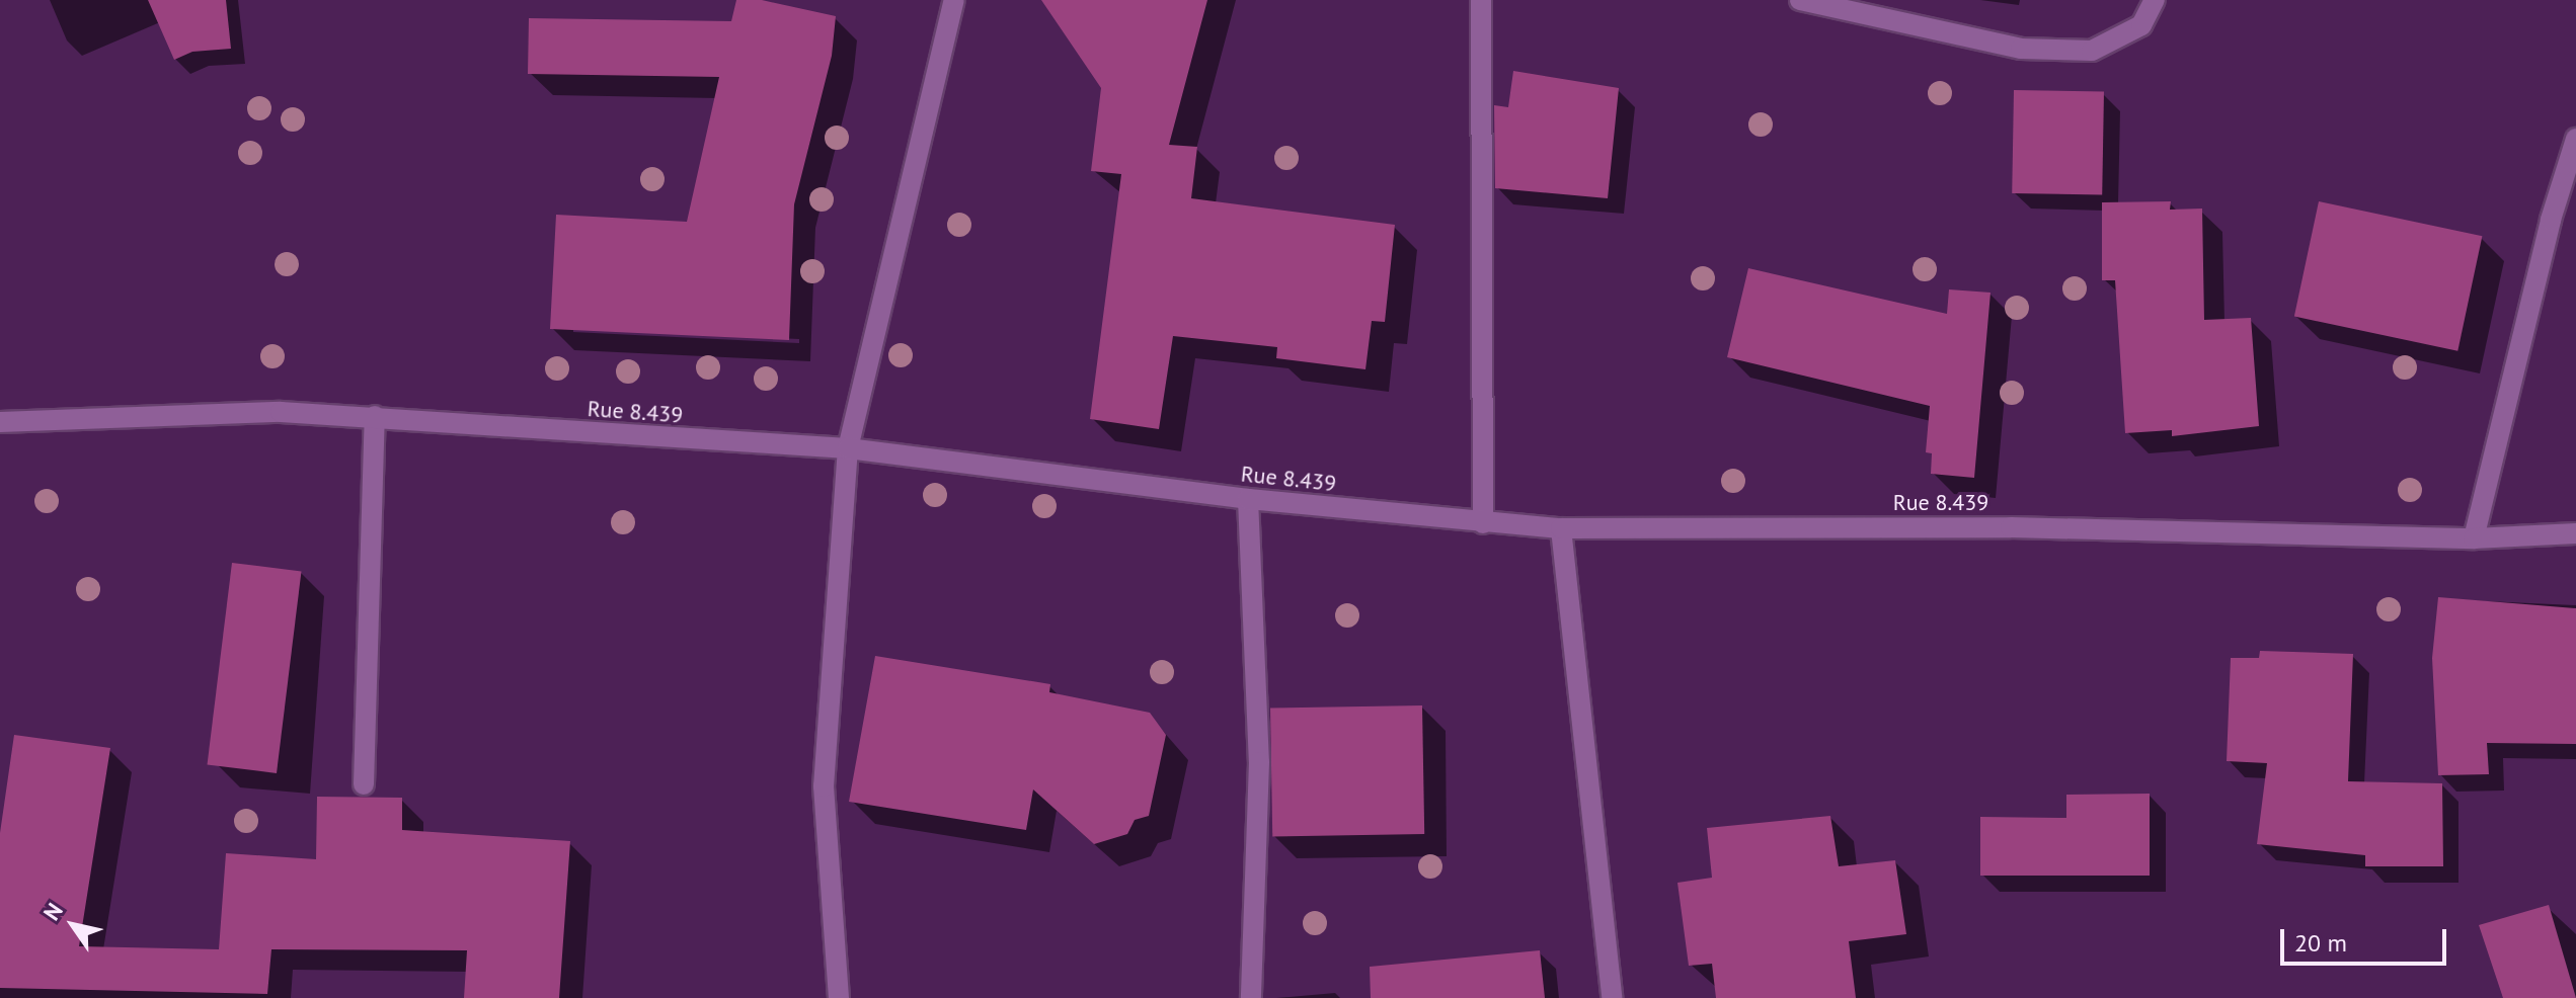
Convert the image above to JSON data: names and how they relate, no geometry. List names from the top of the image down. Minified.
{"streets":{"street":["Rue 8.439"]},"scale_bar":"20 m","north":"top left"}
